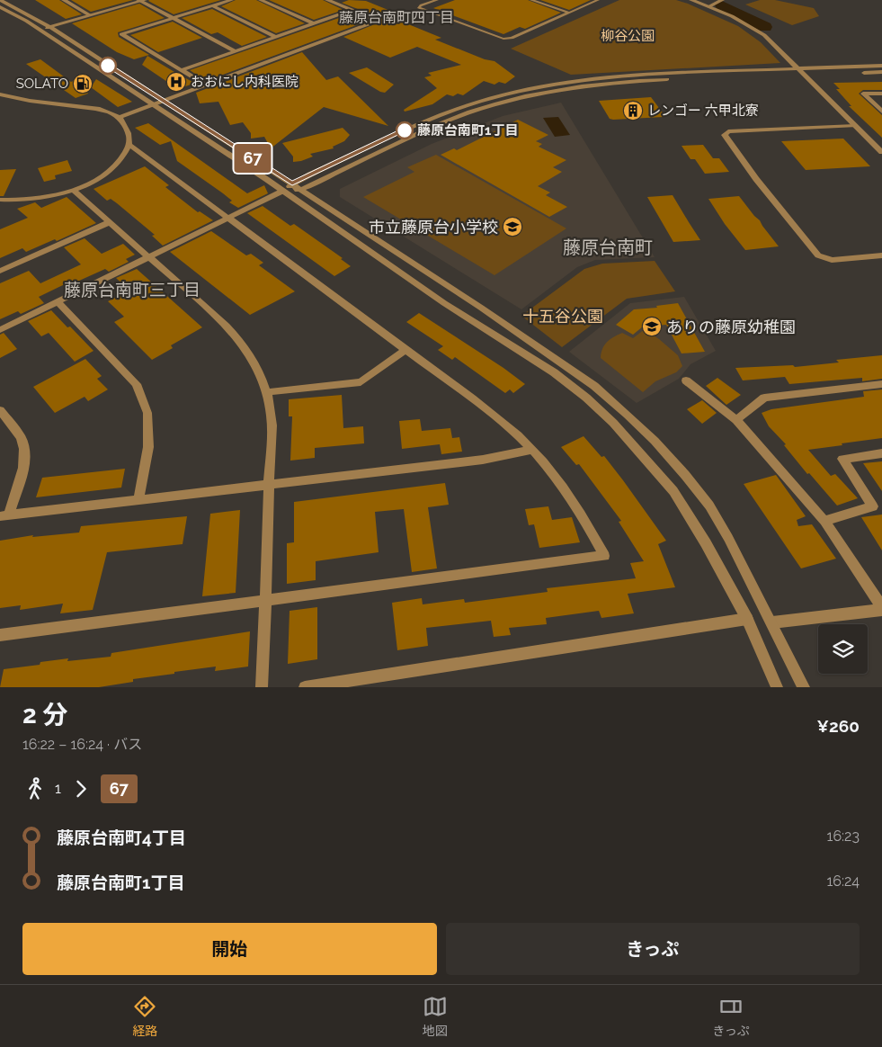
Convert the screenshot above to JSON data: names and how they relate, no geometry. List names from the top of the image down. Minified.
{"districts":["藤原台南町四丁目","藤原台南町","藤原台南町三丁目"],"parks":["柳谷公園","十五谷公園"],"places":{"hospital":["おおにし内科医院"],"fuel station":["SOLATO"],"building":["レンゴー 六甲北寮"],"other":["藤原台南町1丁目"],"school or university":["市立藤原台小学校","ありの藤原幼稚園"]},"lines":["bus line 67"],"page":{"on_map":"67","heading":["2 分","16:22 – 16:24 · バス","¥260"],"legs":["1","67"],"list":[{"name":"藤原台南町4丁目","value":"16:23"},{"name":"藤原台南町1丁目","value":"16:24"}],"buttons":["開始","きっぷ"],"tabs":["経路","地図","きっぷ"]}}
